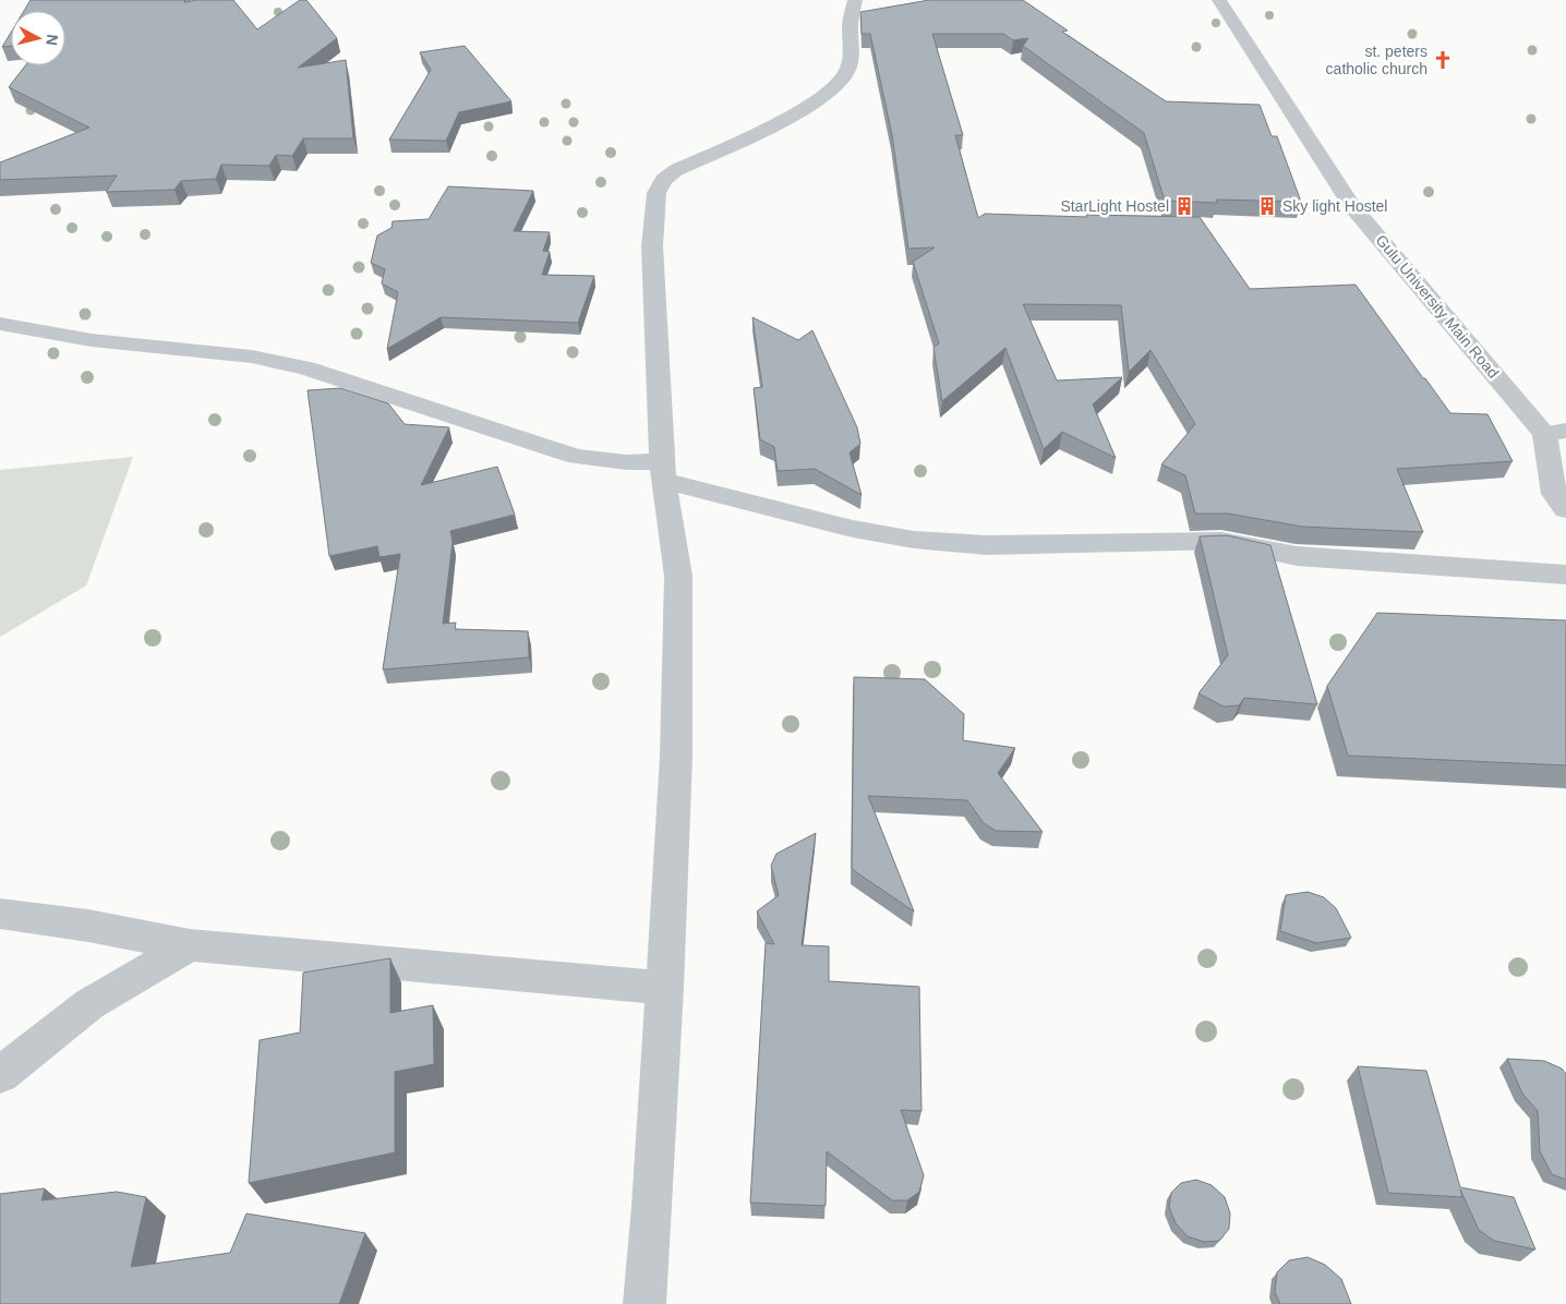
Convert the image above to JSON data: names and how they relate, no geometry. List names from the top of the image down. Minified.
{"streets":{"street":["Gulu University Main Road"]},"places":{"church":["st. peters catholic church"],"building":["StarLight Hostel","Sky light Hostel"]},"north":"right"}
